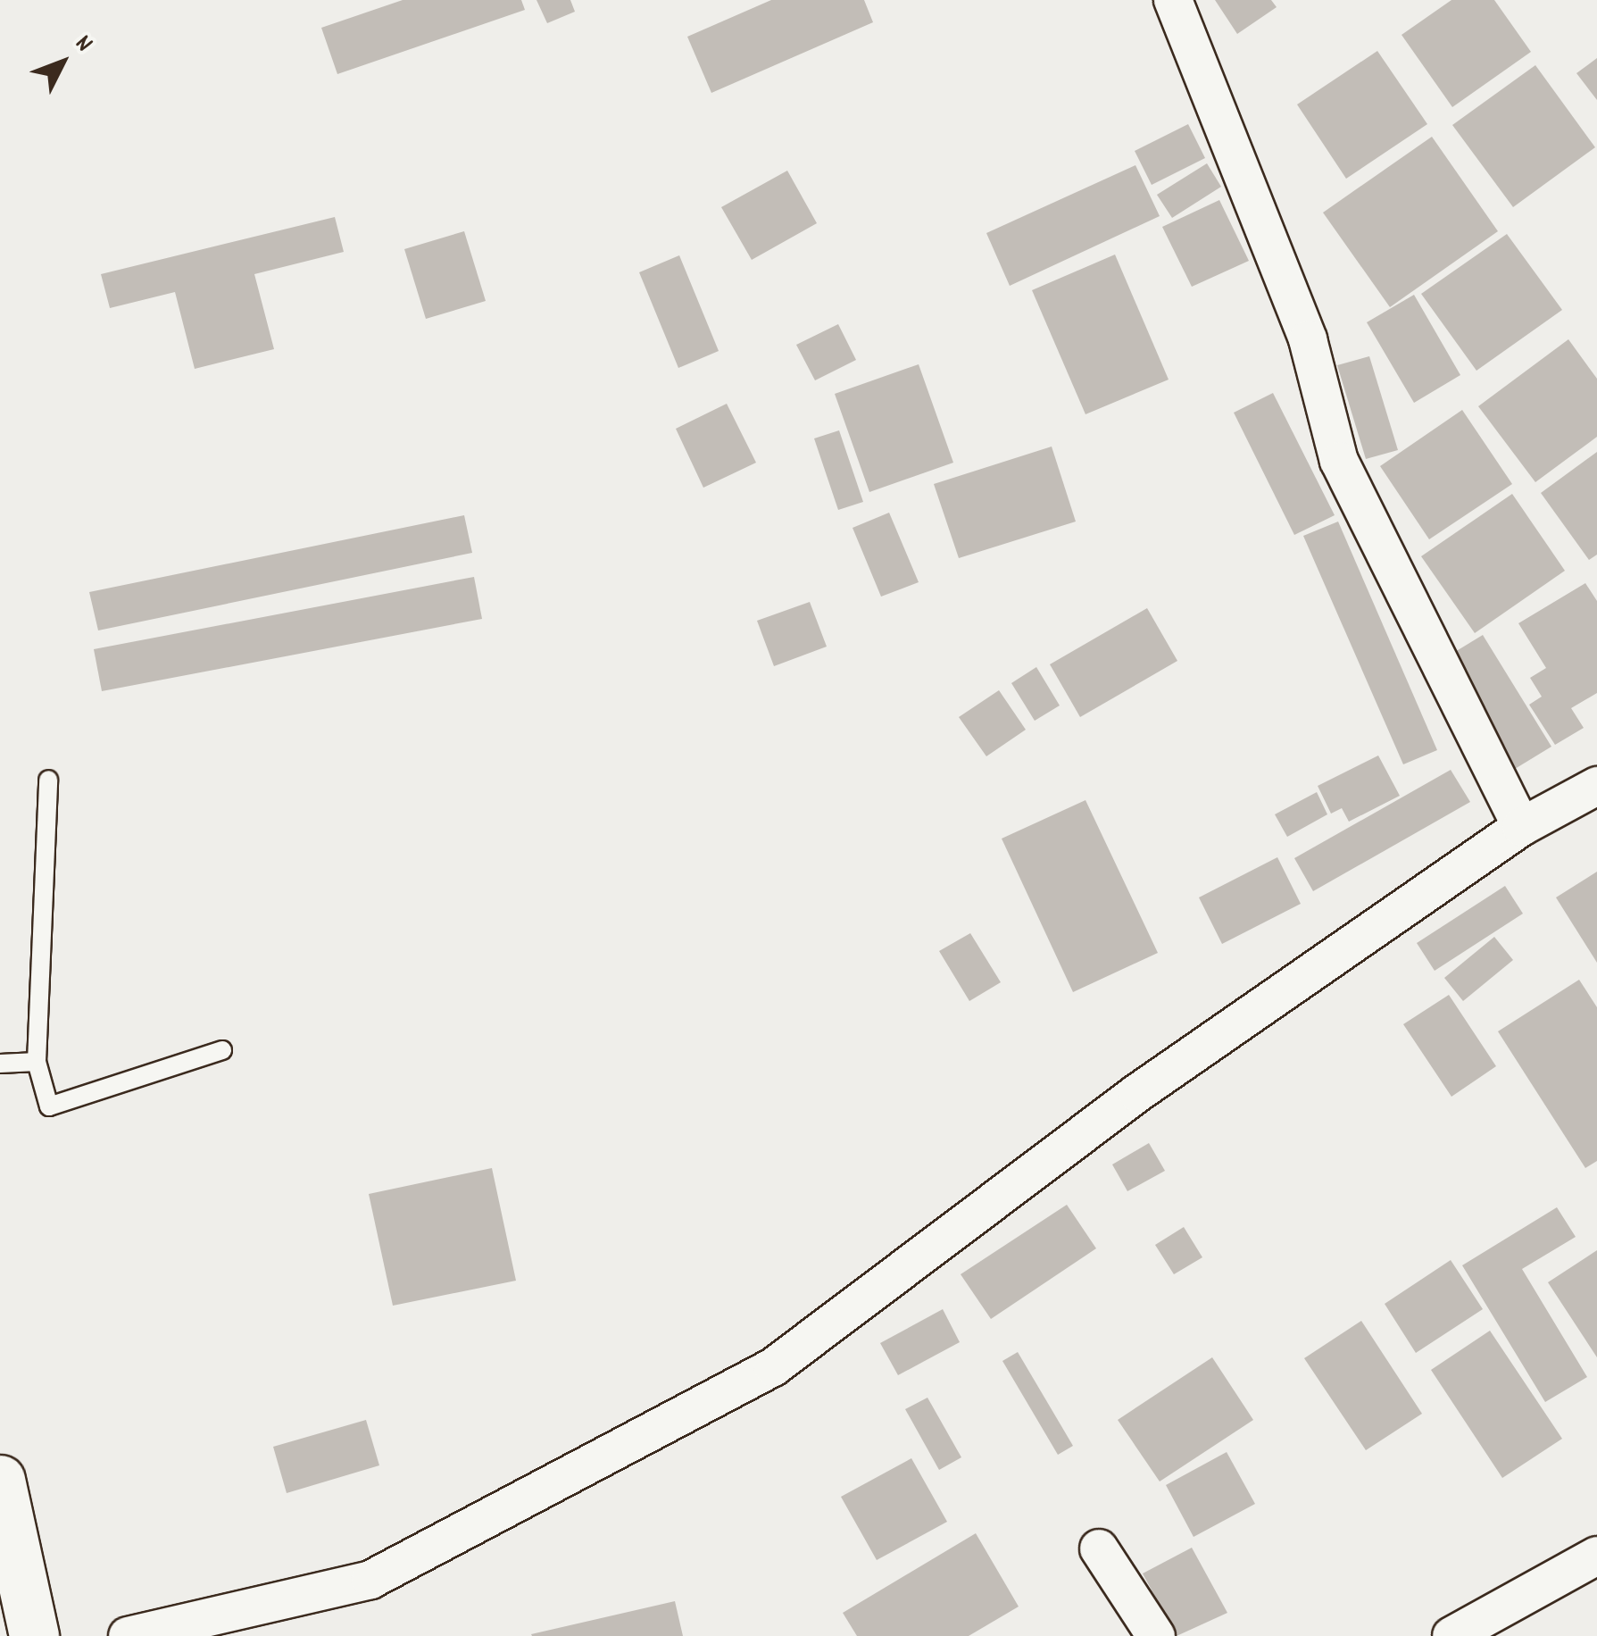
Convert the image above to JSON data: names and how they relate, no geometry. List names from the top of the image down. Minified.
{"north":"top right"}
